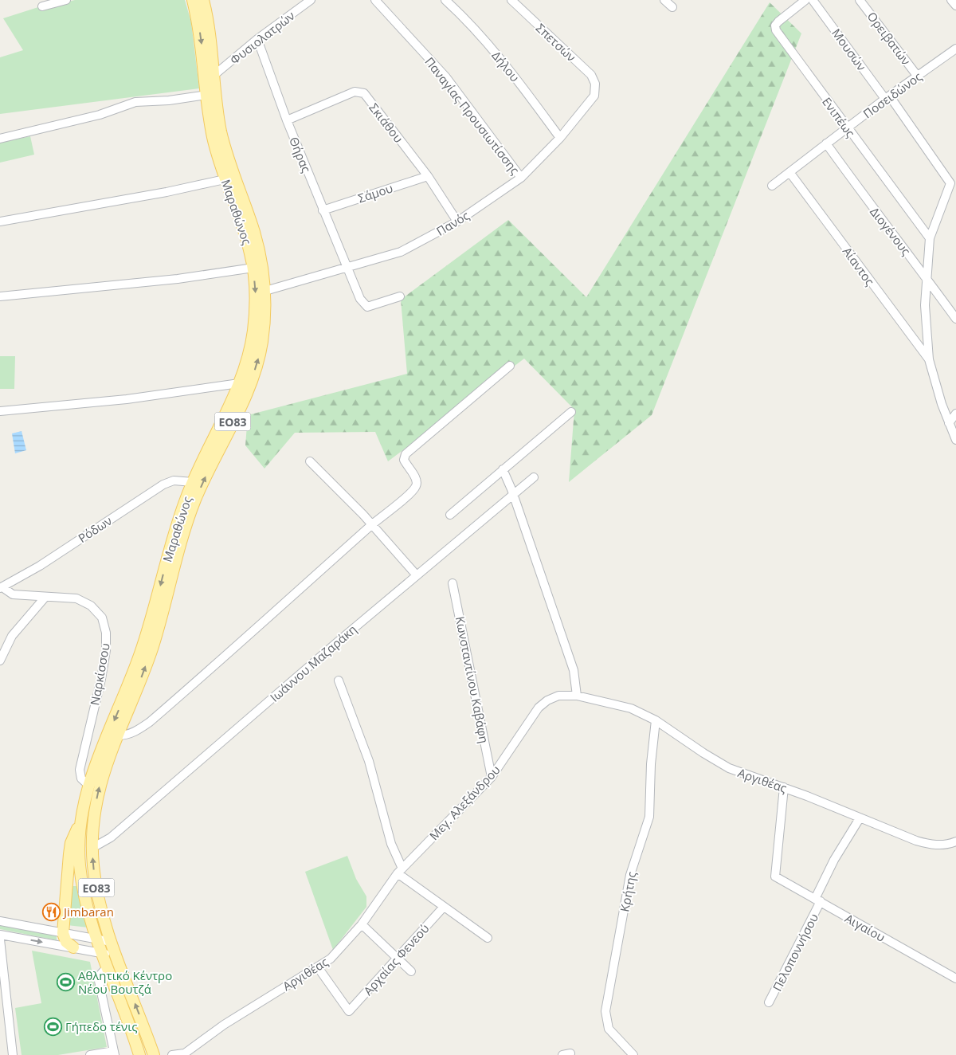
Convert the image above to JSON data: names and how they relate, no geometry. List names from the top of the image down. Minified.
{"streets":{"main road":["Μαραθώνος","ΕΟ83"],"street":["Φυσιολατρών","Ορειβατών","Σπετσών","Μουσών","Δήλου","Ποσειδώνος","Παναγίας Προυσιωτίσσης","Ενιπέως","Σκιάθου","Θήρας","Σάμου","Πανός","Διογένους","Αίαντος","Ρόδων","Ιωάννου Μαζαράκη","Ναρκίσσου","Κωνσταντίνου Καβάφη","Αργιθέας","Μεγ. Αλεξάνδρου","Κρήτης","Αιγαίου","Πελοποννήσου","Αρχαίας Φενεού"]},"crossings":[["Φυσιολατρών","Θήρας"],["Φυσιολατρών","Μαραθώνος"],["Ορειβατών","Ποσειδώνος"],["Σπετσών","Πανός"],["Μουσών","Ποσειδώνος"],["Μουσών","Ενιπέως"],["Δήλου","Πανός"],["Ποσειδώνος","Ενιπέως"],["Ποσειδώνος","Διογένους"],["Ποσειδώνος","Αίαντος"],["Παναγίας Προυσιωτίσσης","Πανός"],["Σκιάθου","Θήρας"],["Σκιάθου","Σάμου"],["Σκιάθου","Πανός"],["Θήρας","Σάμου"],["Θήρας","Πανός"],["Μαραθώνος","Πανός"],["Μαραθώνος","Ρόδων"],["Μαραθώνος","Ιωάννου Μαζαράκη"],["Μαραθώνος","Ναρκίσσου"],["Ρόδων","Ναρκίσσου"],["Κωνσταντίνου Καβάφη","Μεγ. Αλεξάνδρου"],["Αργιθέας","Μεγ. Αλεξάνδρου"],["Αργιθέας","Κρήτης"],["Αργιθέας","Αιγαίου"],["Αργιθέας","Πελοποννήσου"],["Αργιθέας","Αρχαίας Φενεού"],["Αιγαίου","Πελοποννήσου"]],"places":{"restaurant":["Jimbaran"],"sports":["Αθλητικό Κέντρο Νέου Βουτζά","Γήπεδο τένις"]}}
